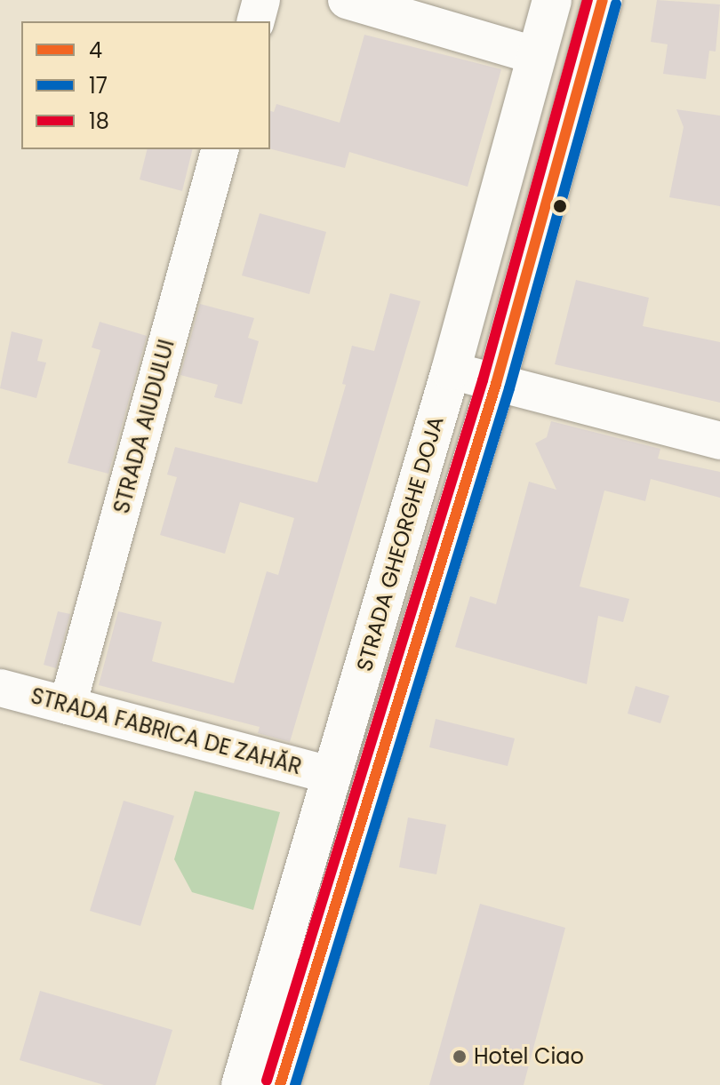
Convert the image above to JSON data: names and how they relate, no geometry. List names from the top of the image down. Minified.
{"streets":{"main road":["STRADA GHEORGHE DOJA"],"street":["STRADA AIUDULUI","STRADA FABRICA DE ZAHĂR"]},"crossings":[["STRADA AIUDULUI","STRADA FABRICA DE ZAHĂR"],["STRADA GHEORGHE DOJA","STRADA FABRICA DE ZAHĂR"]],"places":["Hotel Ciao"],"lines":["transit line 4","transit line 18","transit line 17"],"legend":["4","17","18"]}
